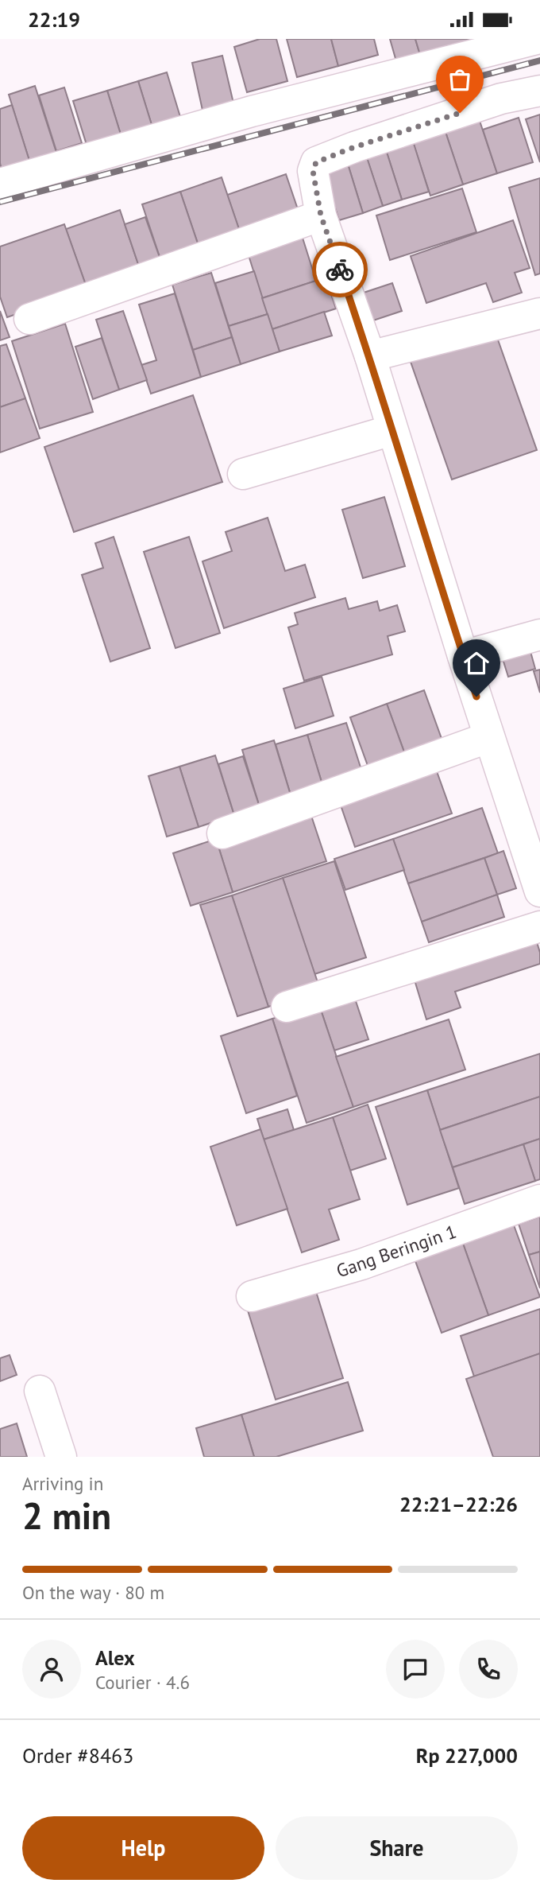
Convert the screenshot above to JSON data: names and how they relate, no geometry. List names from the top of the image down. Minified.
{"streets":{"street":["Gang Beringin 1"]},"page":{"status":"22:19","heading":["2 min","Arriving in","22:21–22:26"],"panel":["Alex","Courier · 4.6","Order #8463","Rp 227,000"],"bar":"On the way · 80 m","buttons":["Help","Share"]}}
